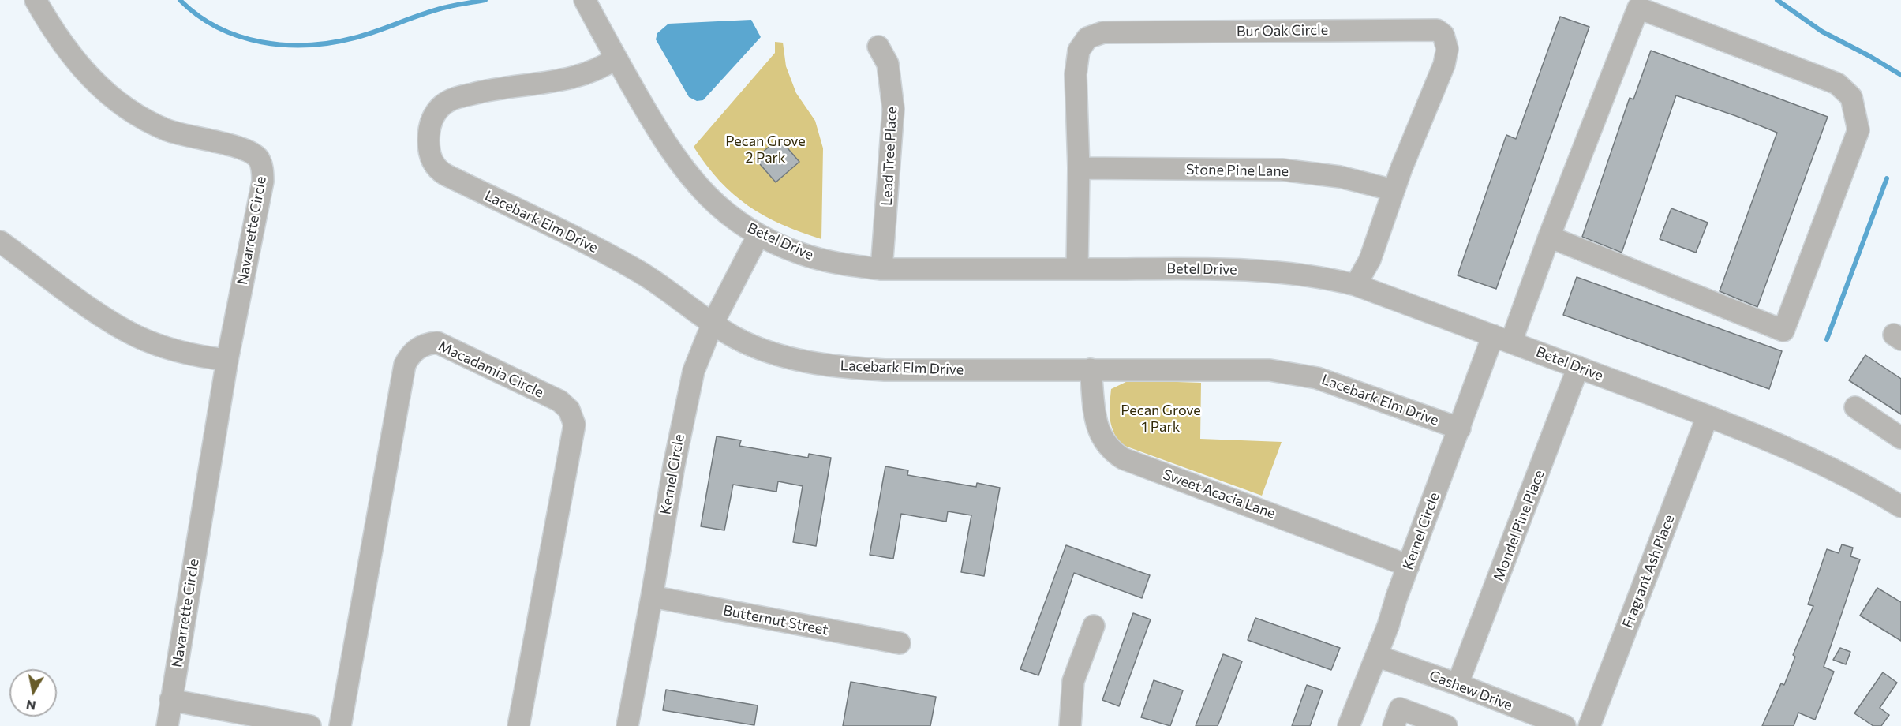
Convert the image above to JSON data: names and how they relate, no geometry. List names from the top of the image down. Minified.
{"streets":{"street":["Bur Oak Circle","Lead Tree Place","Stone Pine Lane","Lacebark Elm Drive","Navarrette Circle","Betel Drive","Macadamia Circle","Kernel Circle","Sweet Acacia Lane","Mondel Pine Place","Fragrant Ash Place","Butternut Street","Cashew Drive"]},"crossings":[["Bur Oak Circle","Stone Pine Lane"],["Bur Oak Circle","Betel Drive"],["Lead Tree Place","Betel Drive"],["Lacebark Elm Drive","Betel Drive"],["Lacebark Elm Drive","Kernel Circle"],["Lacebark Elm Drive","Sweet Acacia Lane"],["Betel Drive","Kernel Circle"],["Betel Drive","Mondel Pine Place"],["Betel Drive","Fragrant Ash Place"],["Kernel Circle","Sweet Acacia Lane"],["Kernel Circle","Butternut Street"],["Kernel Circle","Cashew Drive"],["Mondel Pine Place","Cashew Drive"]],"parks":["Pecan Grove 2 Park","Pecan Grove 1 Park"],"north":"bottom"}
